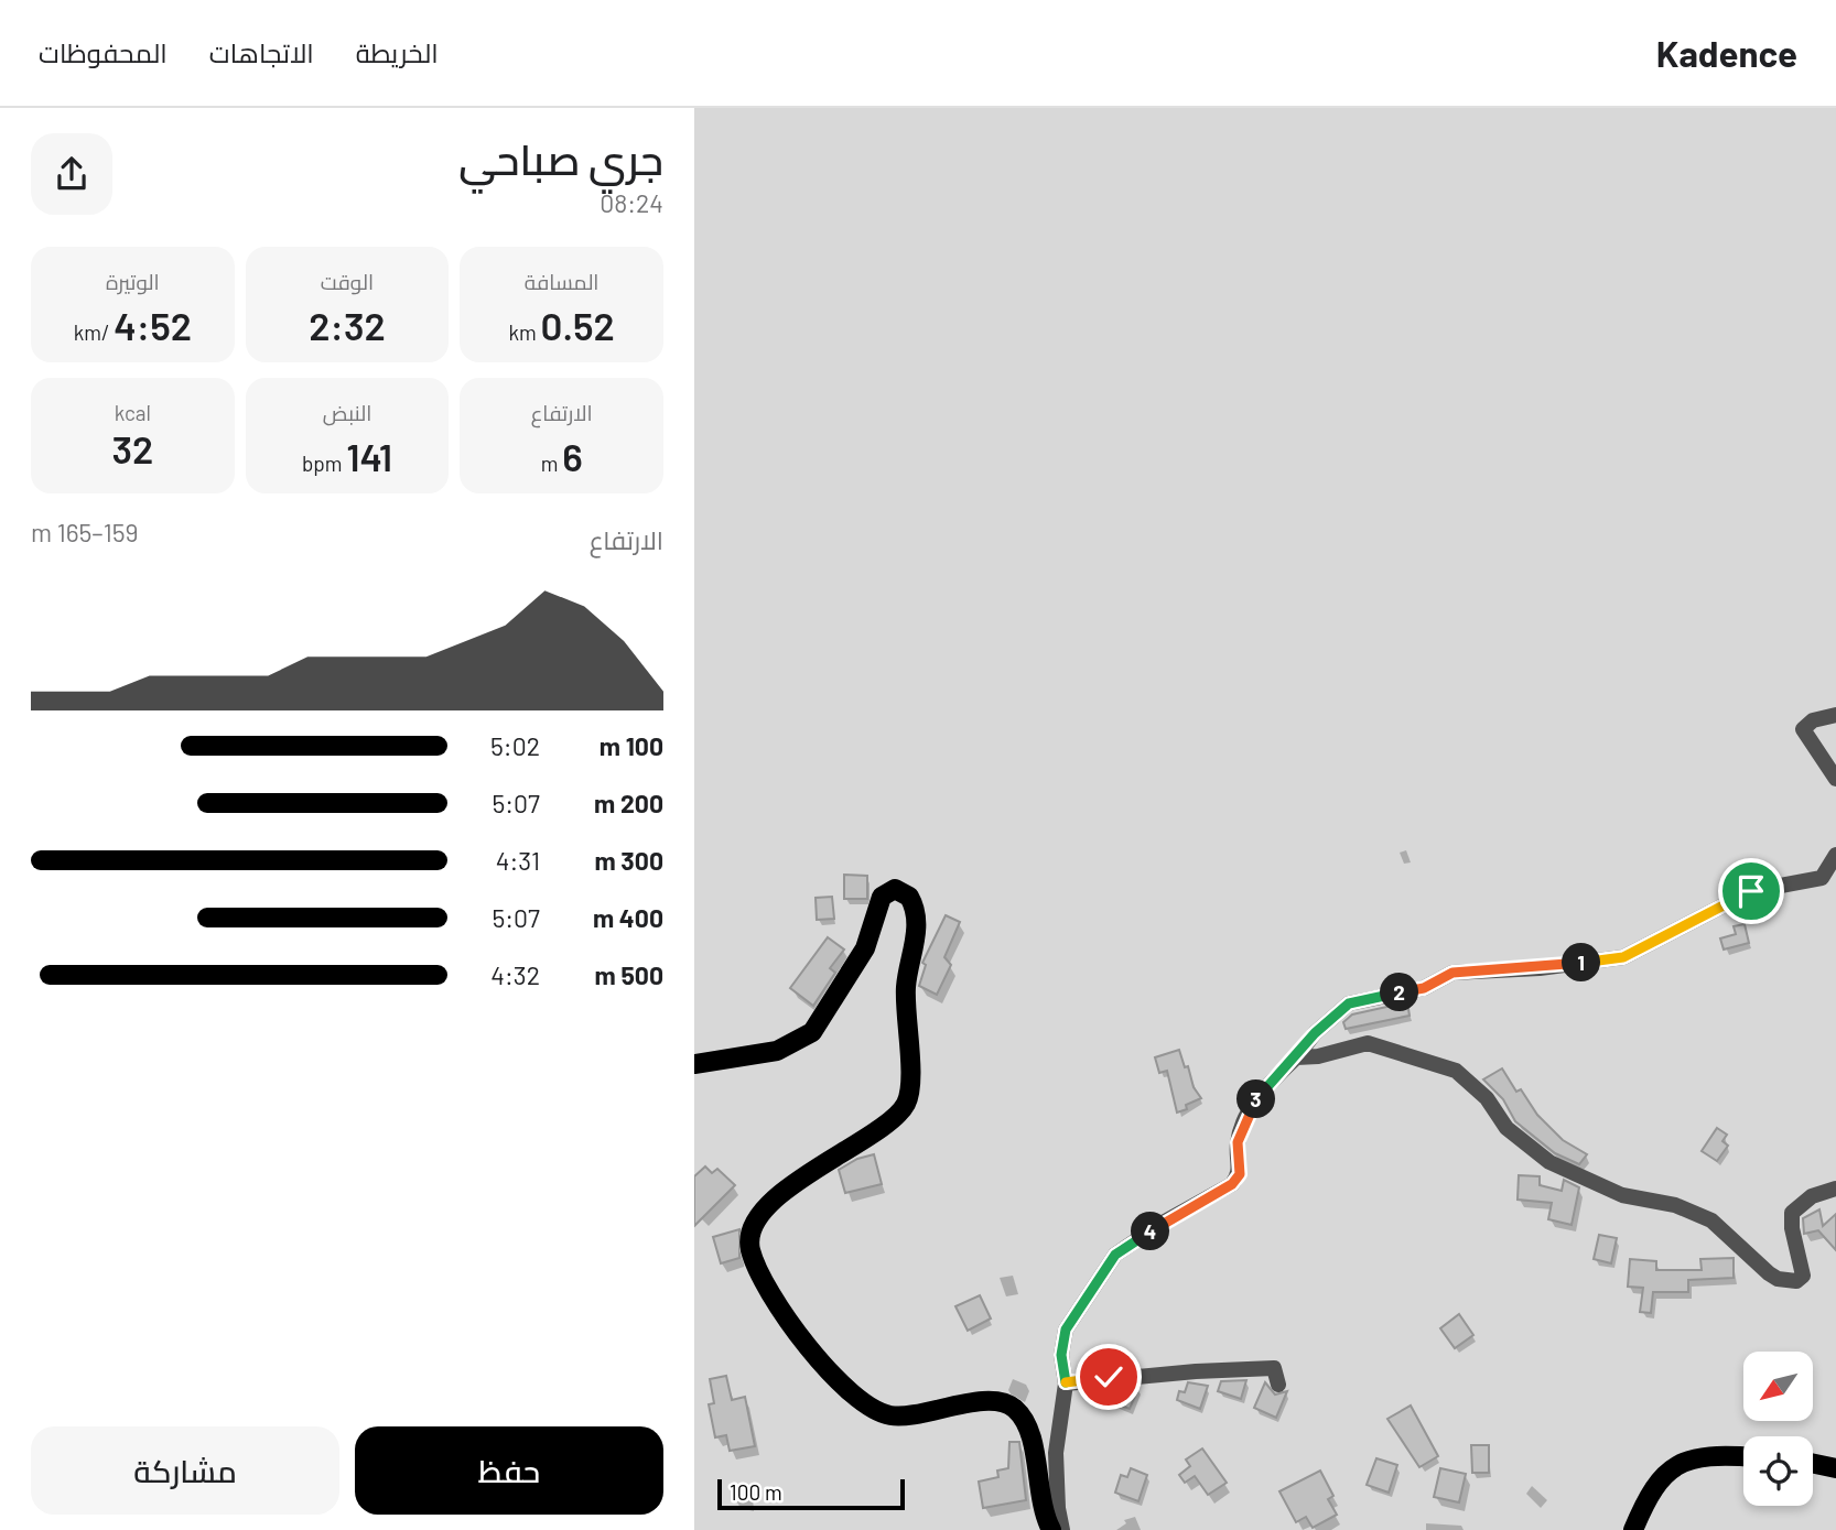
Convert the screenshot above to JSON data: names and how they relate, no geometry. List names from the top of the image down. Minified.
{"scale_bar":"100 m","north":"bottom left","page":{"header":"Kadence","nav":["الخريطة","الاتجاهات","المحفوظات"],"heading":["جري صباحي","08:24"],"stats":[["المسافة","0.52 km"],["الوقت","2:32"],["الوتيرة","4:52 /km"],["الارتفاع","6 m"],["النبض","141 bpm"],["kcal","32"]],"chart":["الارتفاع","159–165 m"],"list":[{"name":"100 m","note":"5:02"},{"name":"200 m","note":"5:07"},{"name":"300 m","note":"4:31"},{"name":"400 m","note":"5:07"},{"name":"500 m","note":"4:32"}],"pins":["1","2","3","4"],"buttons":["حفظ","مشاركة"],"scale":"100 m"}}
